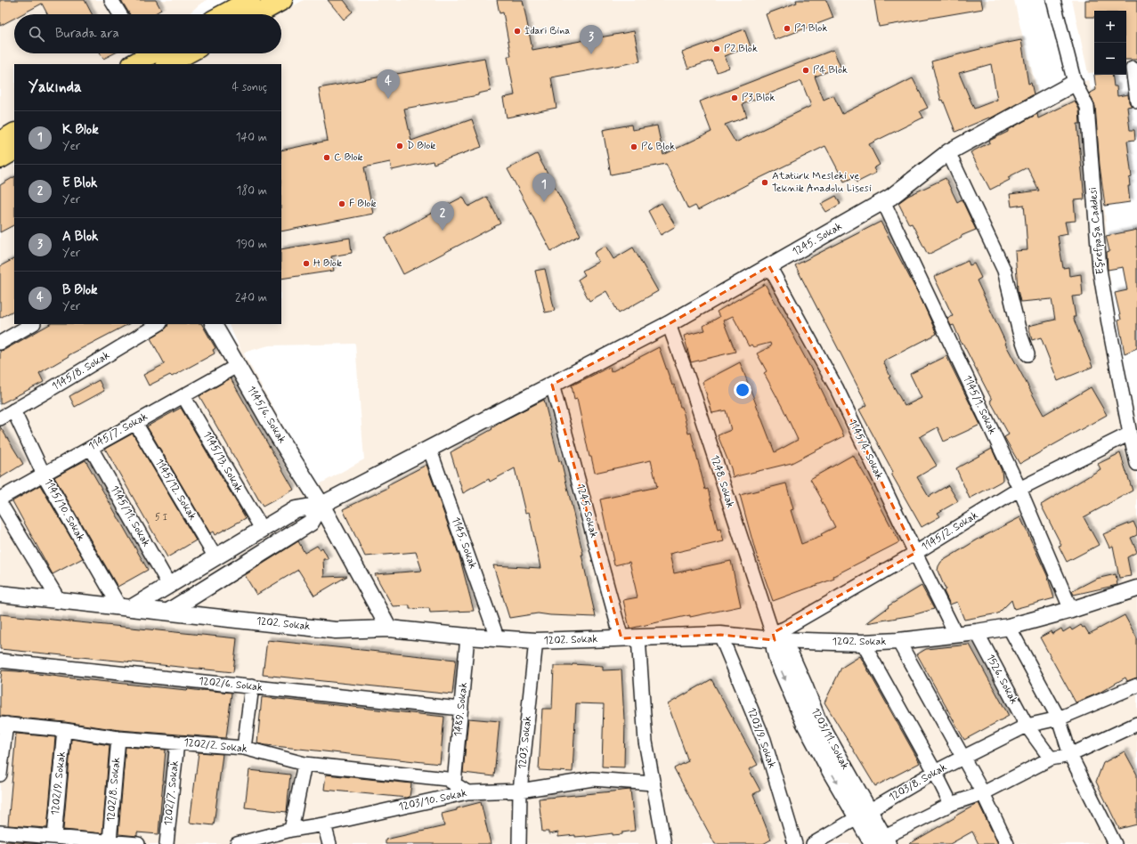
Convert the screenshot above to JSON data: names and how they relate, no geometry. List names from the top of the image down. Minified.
{"streets":{"street":["Eşrefpaşa Caddesi","1245. Sokak","1145/8. Sokak","1145/1. Sokak","1145/6. Sokak","1145/7. Sokak","1145/4. Sokak","1145/13. Sokak","1248. Sokak","1145/12. Sokak","1145/10. Sokak","1145/11. Sokak","1145/2. Sokak","1145. Sokak","1202. Sokak","1526. Sokak","1202/6. Sokak","1489. Sokak","1203/9. Sokak","1203/11. Sokak","1203. Sokak","1202/2. Sokak","1203/8. Sokak","1202/9. Sokak","1202/8. Sokak","1202/7. Sokak","1203/10. Sokak"]},"crossings":[["Eşrefpaşa Caddesi","1245. Sokak"],["Eşrefpaşa Caddesi","1145/2. Sokak"],["1245. Sokak","1145/1. Sokak"],["1245. Sokak","1145/6. Sokak"],["1245. Sokak","1145/4. Sokak"],["1245. Sokak","1248. Sokak"],["1245. Sokak","1145. Sokak"],["1245. Sokak","1202. Sokak"],["1145/8. Sokak","1145/10. Sokak"],["1145/1. Sokak","1145/2. Sokak"],["1145/1. Sokak","1202. Sokak"],["1145/6. Sokak","1145/7. Sokak"],["1145/6. Sokak","1202. Sokak"],["1145/7. Sokak","1145/13. Sokak"],["1145/7. Sokak","1145/12. Sokak"],["1145/7. Sokak","1145/10. Sokak"],["1145/7. Sokak","1145/11. Sokak"],["1145/4. Sokak","1145/2. Sokak"],["1145/4. Sokak","1202. Sokak"],["1248. Sokak","1145/2. Sokak"],["1248. Sokak","1202. Sokak"],["1248. Sokak","1203/11. Sokak"],["1145/10. Sokak","1202. Sokak"],["1145/2. Sokak","1202. Sokak"],["1145/2. Sokak","1203/11. Sokak"],["1145. Sokak","1202. Sokak"],["1202. Sokak","1526. Sokak"],["1202. Sokak","1489. Sokak"],["1202. Sokak","1203/9. Sokak"],["1202. Sokak","1203/11. Sokak"],["1202. Sokak","1203. Sokak"],["1526. Sokak","1203/8. Sokak"],["1202/6. Sokak","1489. Sokak"],["1489. Sokak","1202/2. Sokak"],["1203/11. Sokak","1203/8. Sokak"],["1203. Sokak","1203/10. Sokak"],["1202/2. Sokak","1202/9. Sokak"],["1202/2. Sokak","1202/8. Sokak"],["1202/2. Sokak","1202/7. Sokak"],["1202/2. Sokak","1203/10. Sokak"]],"places":["P1 Blok","İdari Bina","P2 Blok","P4 Blok","P3 Blok","D Blok","P6 Blok","C Blok","Atatürk Mesleki ve Teknik Anadolu Lisesi","F Blok","H Blok"],"house_numbers":["5 I"],"page":{"map_buttons":["+","−"],"search":"Burada ara","pins":["3","4","1","2"],"heading":["Yakında","4 sonuç"],"list":[{"mark":"1","name":"K Blok","note":"Yer","value":"140 m"},{"mark":"2","name":"E Blok","note":"Yer","value":"180 m"},{"mark":"3","name":"A Blok","note":"Yer","value":"190 m"},{"mark":"4","name":"B Blok","note":"Yer","value":"240 m"}]}}
